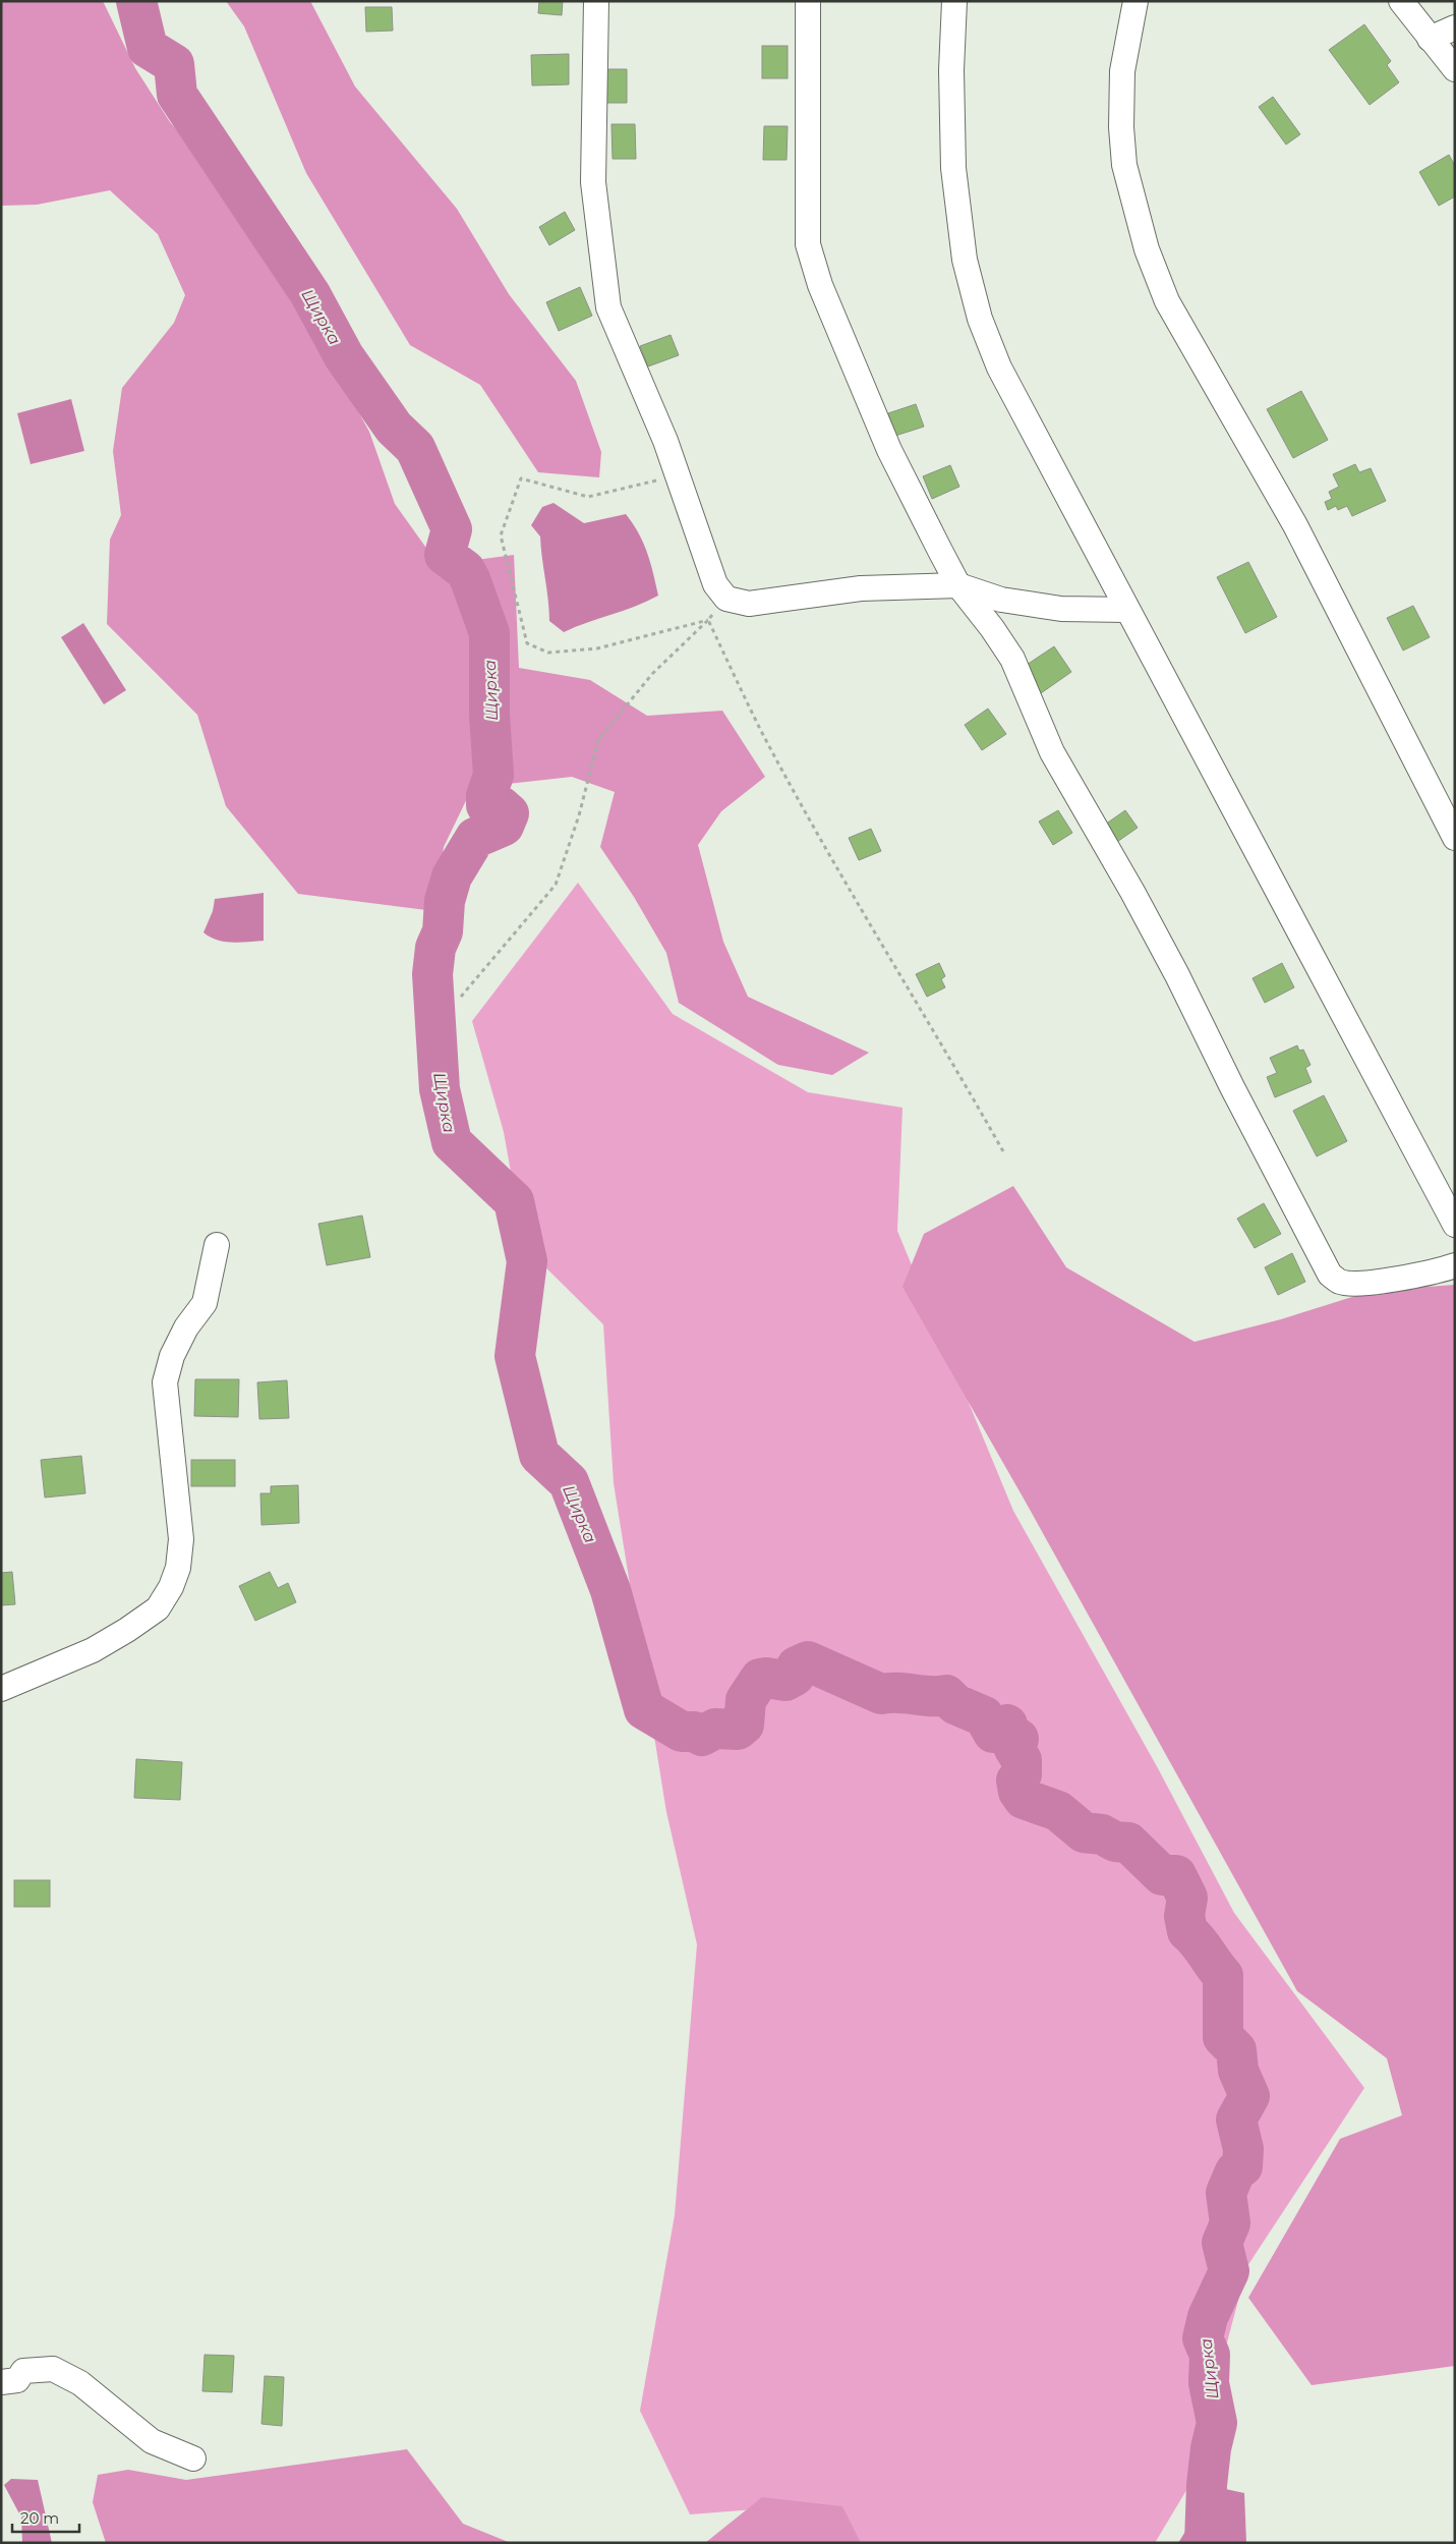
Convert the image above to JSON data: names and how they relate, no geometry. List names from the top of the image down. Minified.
{"water":["Щирка"],"scale_bar":"20 m"}
